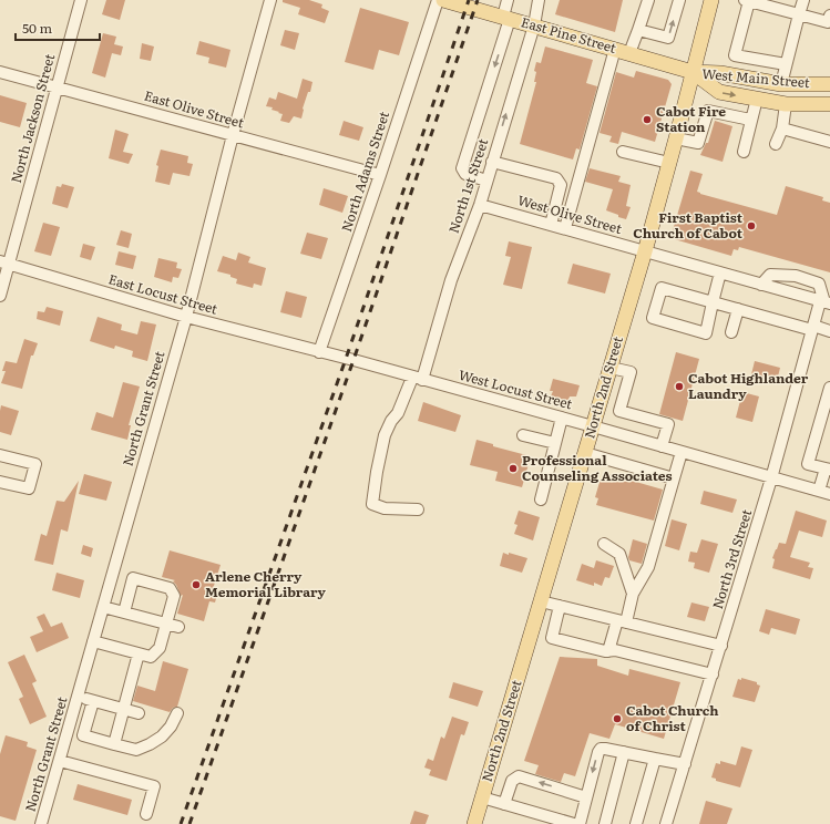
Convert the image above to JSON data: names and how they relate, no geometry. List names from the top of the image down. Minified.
{"streets":{"main road":["East Pine Street","West Main Street","North 2nd Street"],"street":["East Olive Street","North Jackson Street","North Adams Street","North 1st Street","West Olive Street","East Locust Street","West Locust Street","North Grant Street","North 3rd Street"]},"crossings":[["East Pine Street","West Main Street"],["East Pine Street","North 1st Street"],["East Pine Street","North 2nd Street"],["West Main Street","North 2nd Street"],["East Olive Street","North Jackson Street"],["East Olive Street","North Adams Street"],["East Olive Street","North Grant Street"],["North Jackson Street","East Locust Street"],["North Adams Street","East Locust Street"],["North Adams Street","West Locust Street"],["North 1st Street","West Olive Street"],["North 1st Street","West Locust Street"],["West Olive Street","North 2nd Street"],["West Olive Street","North 3rd Street"],["East Locust Street","West Locust Street"],["East Locust Street","North Grant Street"],["North 2nd Street","West Locust Street"],["West Locust Street","North 3rd Street"]],"places":["Cabot Fire Station","First Baptist Church of Cabot","Cabot Highlander Laundry","Professional Counseling Associates","Arlene Cherry Memorial Library","Cabot Church of Christ"],"scale_bar":"50 m"}
